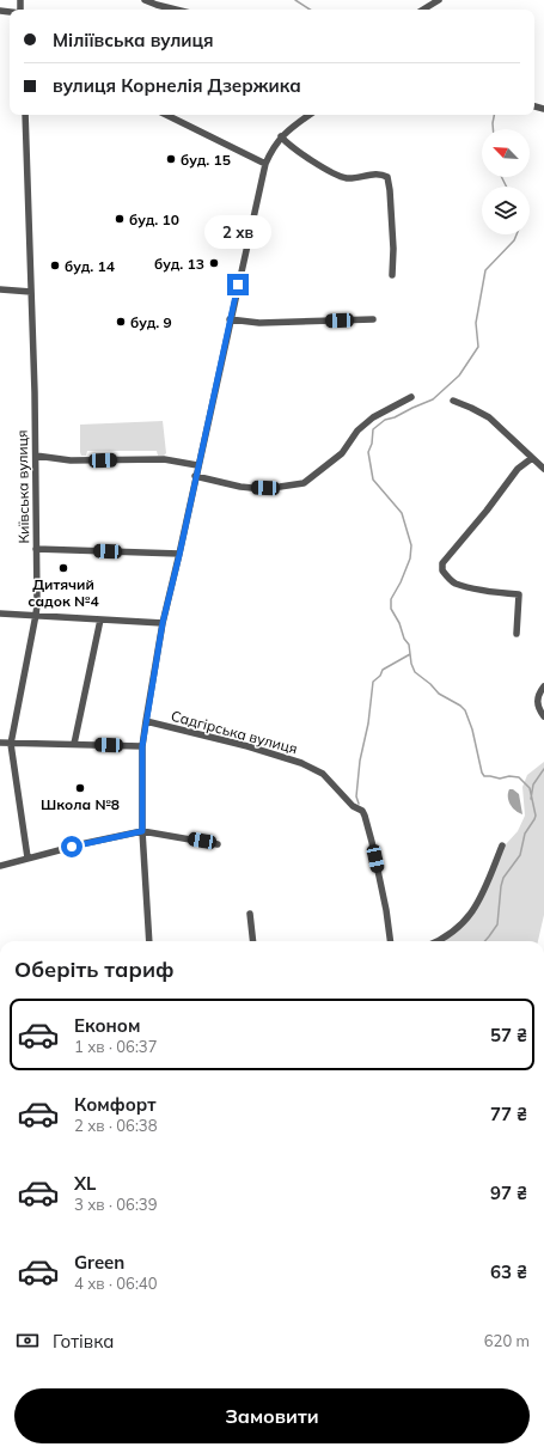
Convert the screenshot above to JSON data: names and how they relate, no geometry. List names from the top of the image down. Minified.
{"streets":{"street":["Київська вулиця","Садгірська вулиця"]},"places":["буд. 15","буд. 10","буд. 13","буд. 14","буд. 9","Дитячий садок №4","Школа №8"],"north":"top left","page":{"banner":["Міліївська вулиця","вулиця Корнелія Дзержика"],"bubble":"2 хв","heading":"Оберіть тариф","list":[{"name":"Економ","note":"1 хв · 06:37","value":"57 ₴"},{"name":"Комфорт","note":"2 хв · 06:38","value":"77 ₴"},{"name":"XL","note":"3 хв · 06:39","value":"97 ₴"},{"name":"Green","note":"4 хв · 06:40","value":"63 ₴"}],"pay":["Готівка","620 m"],"buttons":"Замовити"}}
